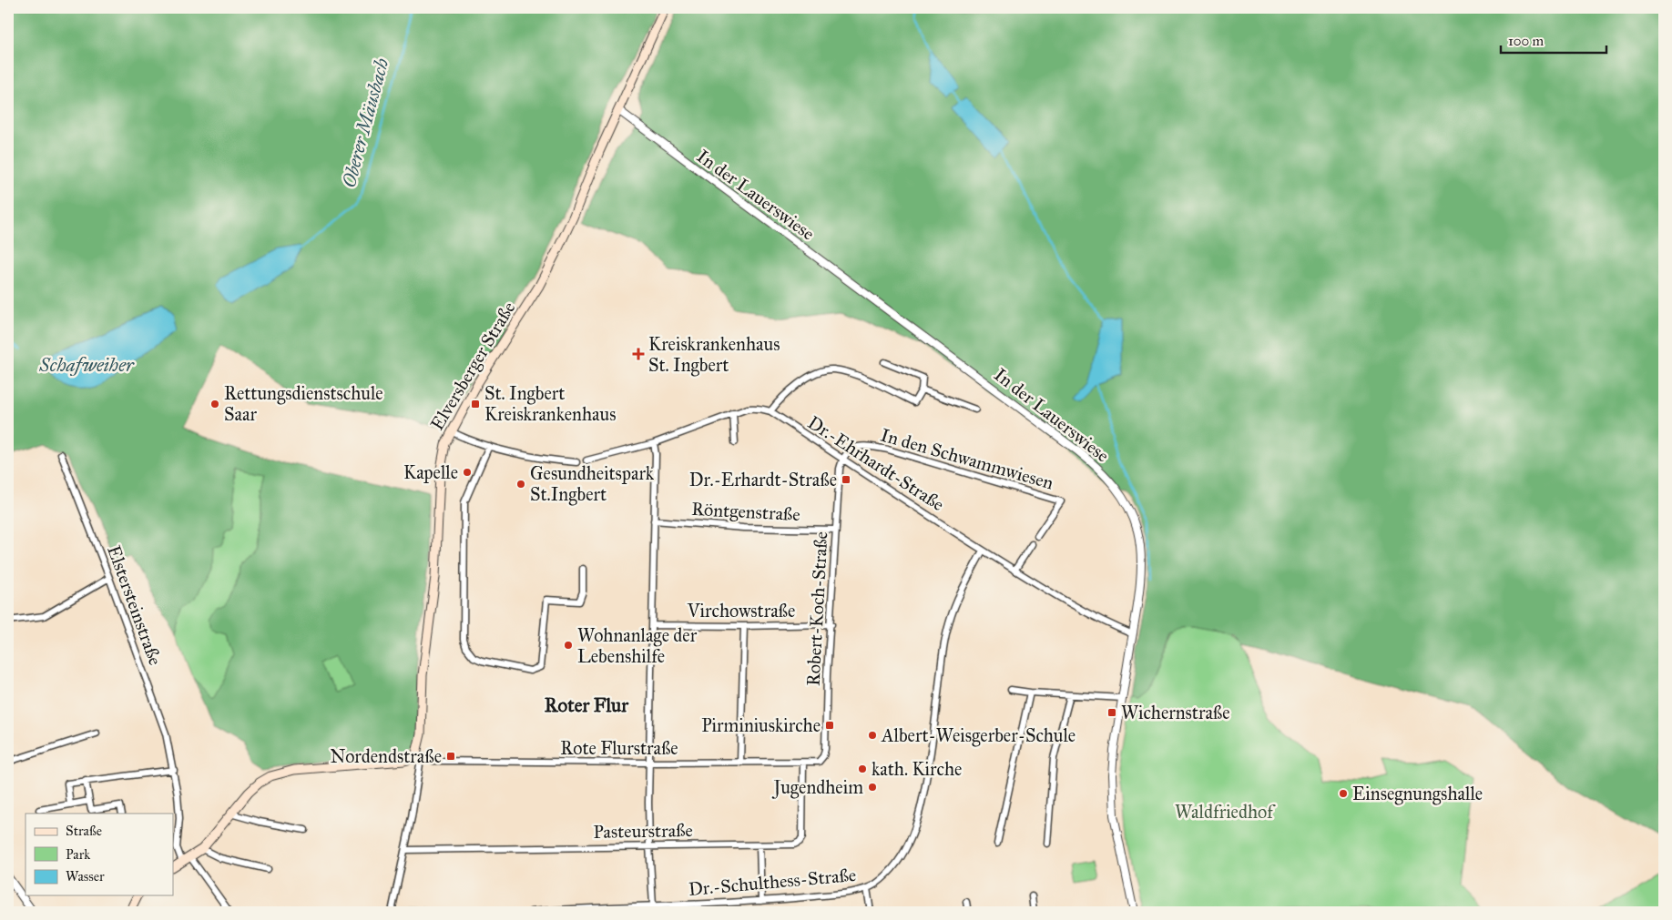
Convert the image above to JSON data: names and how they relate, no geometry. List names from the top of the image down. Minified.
{"streets":{"main road":["Elversberger Straße"],"street":["In der Lauerswiese","In den Schwammwiesen","Dr.-Ehrhardt-Straße","Röntgenstraße","Elstersteinstraße","Robert-Koch-Straße","Virchowstraße","Rote Flurstraße","Pasteurstraße","Dr.-Schulthess-Straße"]},"crossings":[["In der Lauerswiese","Elversberger Straße"],["In der Lauerswiese","Dr.-Ehrhardt-Straße"],["Elversberger Straße","Rote Flurstraße"],["In den Schwammwiesen","Dr.-Ehrhardt-Straße"],["In den Schwammwiesen","Robert-Koch-Straße"],["Dr.-Ehrhardt-Straße","Robert-Koch-Straße"],["Dr.-Ehrhardt-Straße","Dr.-Schulthess-Straße"],["Röntgenstraße","Robert-Koch-Straße"],["Robert-Koch-Straße","Virchowstraße"],["Robert-Koch-Straße","Rote Flurstraße"],["Rote Flurstraße","Pasteurstraße"]],"districts":["Roter Flur"],"water":["Oberer Mäusbach","Schafweiher"],"parks":["Waldfriedhof"],"places":{"health":["Kreiskrankenhaus St. Ingbert"],"other":["Rettungsdienstschule Saar","Kapelle","Gesundheitspark St.Ingbert","Wohnanlage der Lebenshilfe","Albert-Weisgerber-Schule","kath. Kirche","Jugendheim","Einsegnungshalle"],"transit":["St. Ingbert Kreiskrankenhaus","Dr.-Erhardt-Straße","Wichernstraße","Pirminiuskirche","Nordendstraße"]},"legend":["Straße","Park","Wasser"],"scale_bar":"100 m"}
